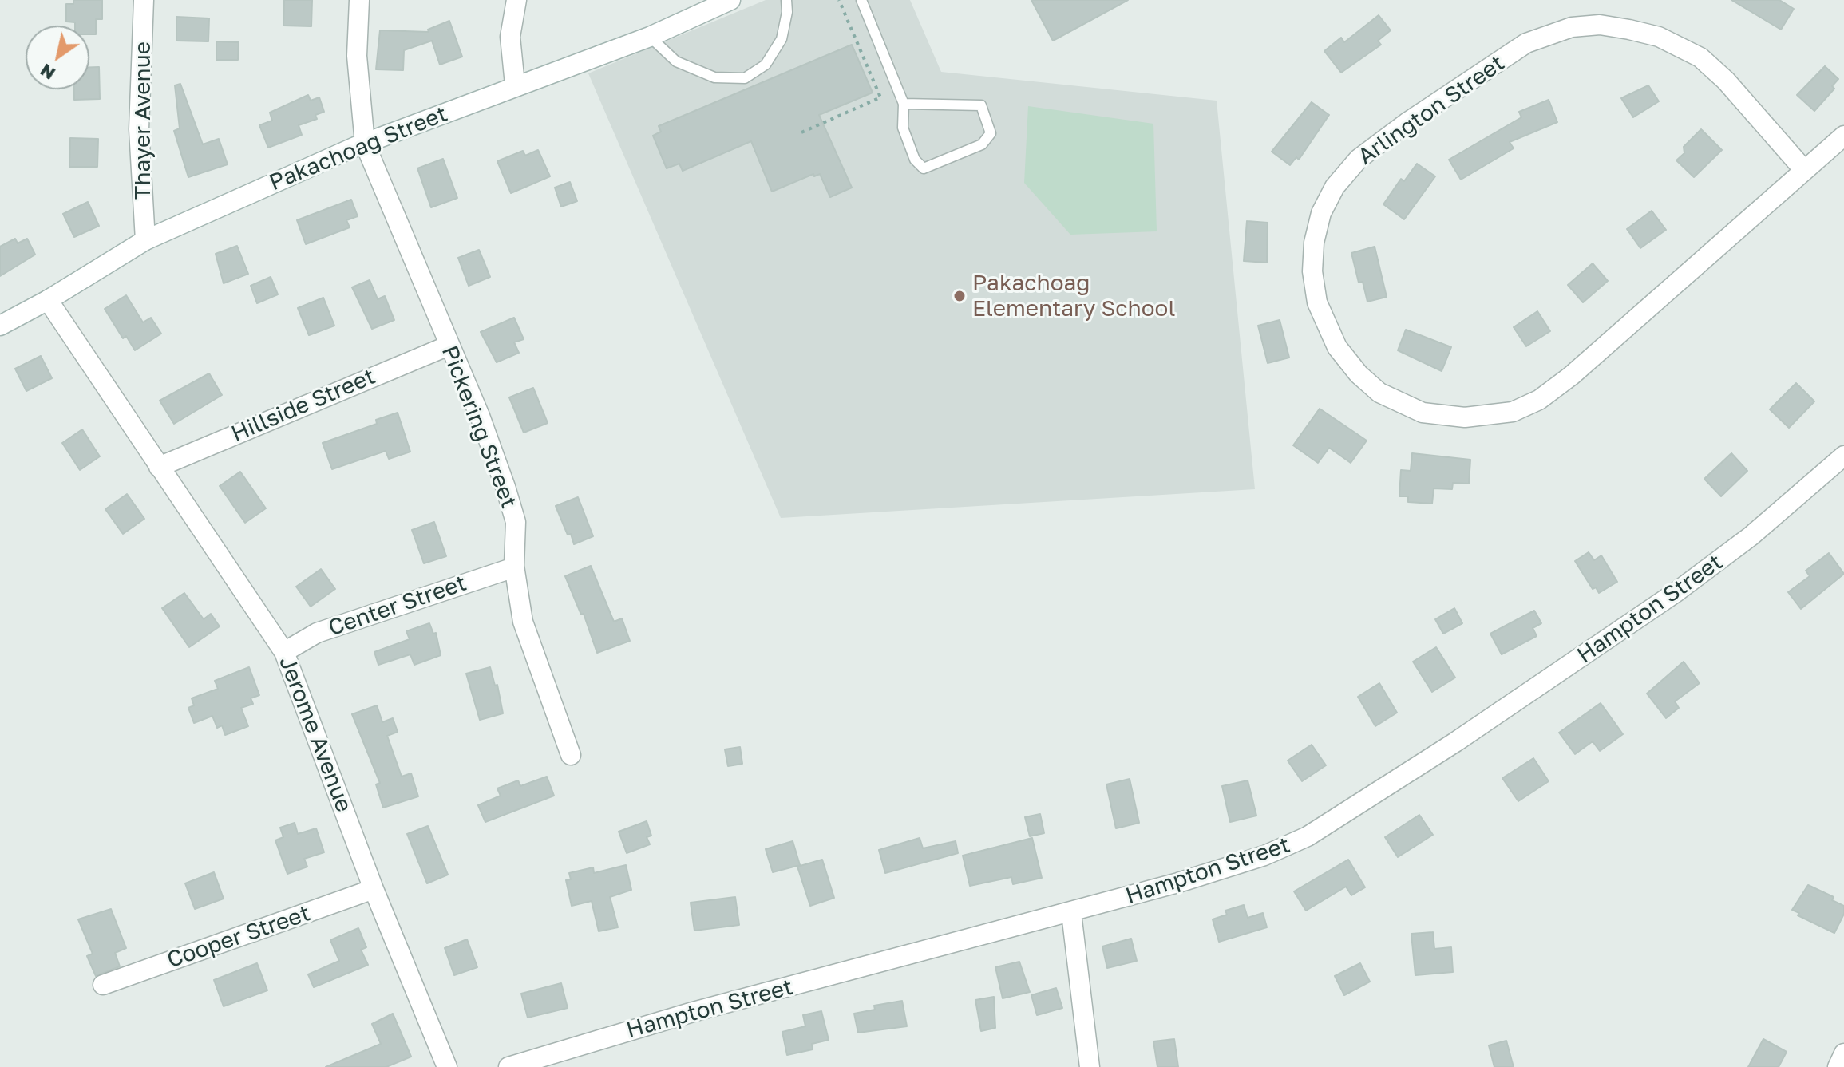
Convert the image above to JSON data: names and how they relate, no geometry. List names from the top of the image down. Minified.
{"streets":{"street":["Arlington Street","Thayer Avenue","Pakachoag Street","Hillside Street","Pickering Street","Center Street","Hampton Street","Jerome Avenue","Cooper Street"]},"crossings":[["Thayer Avenue","Pakachoag Street"],["Pakachoag Street","Pickering Street"],["Pakachoag Street","Jerome Avenue"],["Hillside Street","Pickering Street"],["Hillside Street","Jerome Avenue"],["Pickering Street","Center Street"],["Center Street","Jerome Avenue"],["Jerome Avenue","Cooper Street"]],"places":["Pakachoag Elementary School"],"north":"bottom left"}
